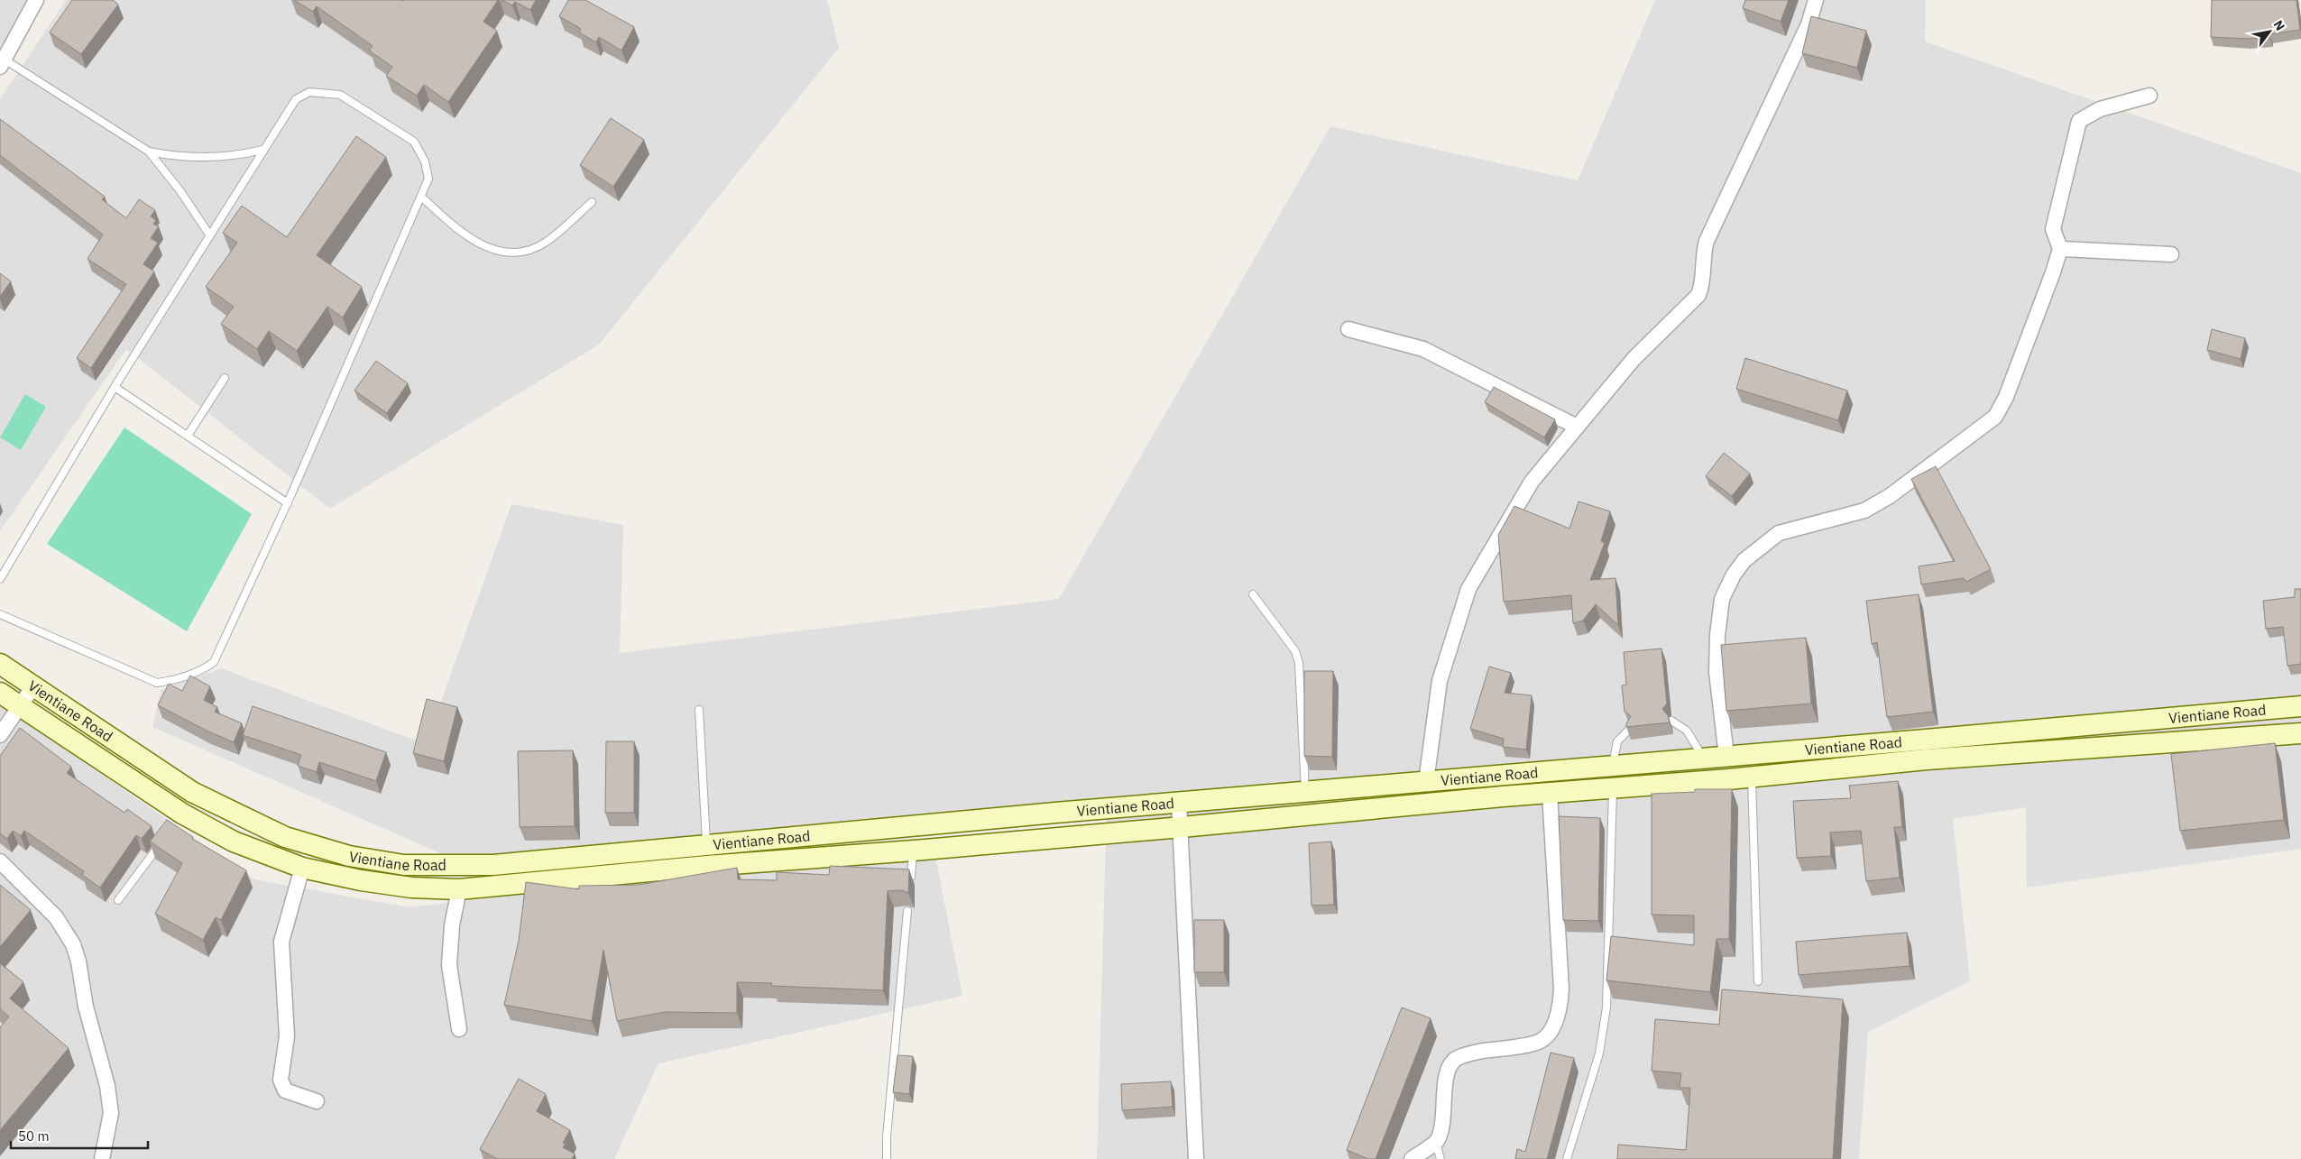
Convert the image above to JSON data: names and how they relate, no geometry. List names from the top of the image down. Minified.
{"streets":{"main road":["Vientiane Road"]},"scale_bar":"50 m","north":"top right"}
